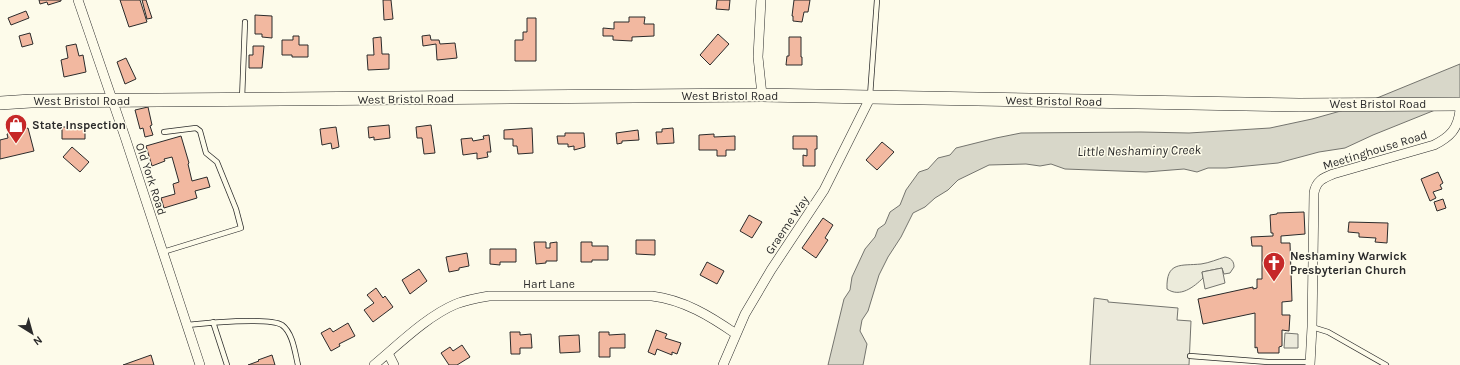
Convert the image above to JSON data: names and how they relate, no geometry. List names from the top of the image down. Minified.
{"streets":{"main road":["West Bristol Road"],"street":["Meetinghouse Road","Old York Road","Graeme Way","Hart Lane"]},"crossings":[["West Bristol Road","Meetinghouse Road"],["West Bristol Road","Old York Road"],["West Bristol Road","Graeme Way"],["Graeme Way","Hart Lane"]],"water":["Little Neshaminy Creek"],"places":{"shop":["State Inspection"],"church":["Neshaminy Warwick Presbyterian Church"]},"north":"bottom right"}
